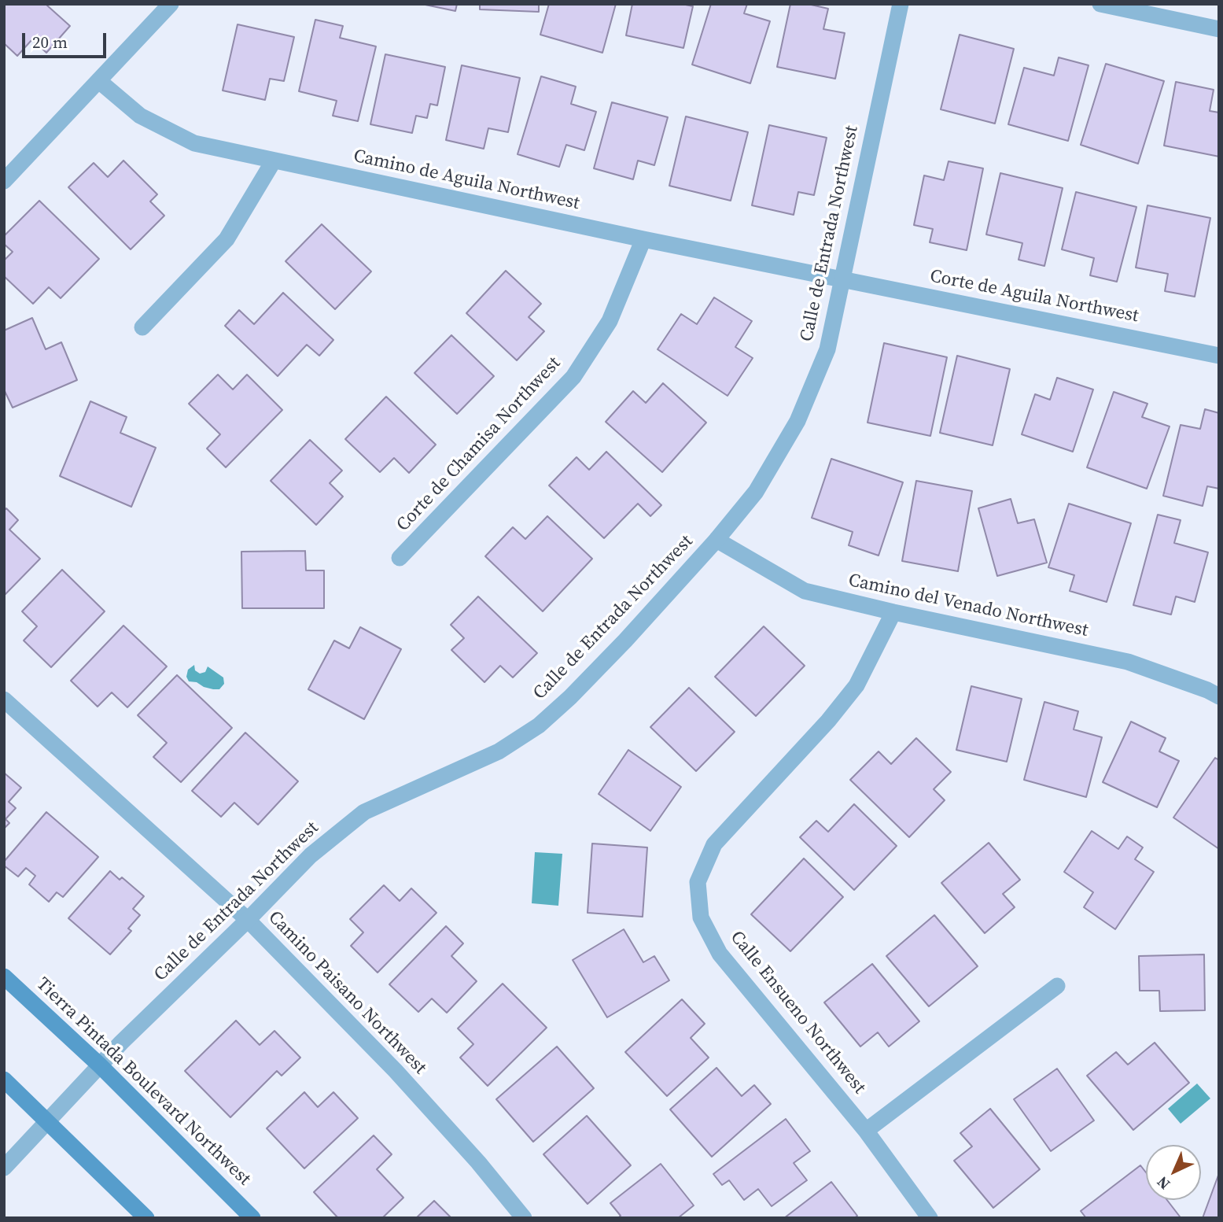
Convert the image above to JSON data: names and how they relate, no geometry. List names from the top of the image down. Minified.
{"streets":{"main road":["Tierra Pintada Boulevard Northwest"],"street":["Camino de Aguila Northwest","Calle de Entrada Northwest","Corte de Aguila Northwest","Corte de Chamisa Northwest","Camino del Venado Northwest","Camino Paisano Northwest","Calle Ensueno Northwest"]},"crossings":[["Camino de Aguila Northwest","Calle de Entrada Northwest"],["Camino de Aguila Northwest","Corte de Aguila Northwest"],["Camino de Aguila Northwest","Corte de Chamisa Northwest"],["Calle de Entrada Northwest","Corte de Aguila Northwest"],["Calle de Entrada Northwest","Camino del Venado Northwest"],["Calle de Entrada Northwest","Camino Paisano Northwest"],["Calle de Entrada Northwest","Tierra Pintada Boulevard Northwest"],["Camino del Venado Northwest","Calle Ensueno Northwest"]],"scale_bar":"20 m","north":"bottom left"}
